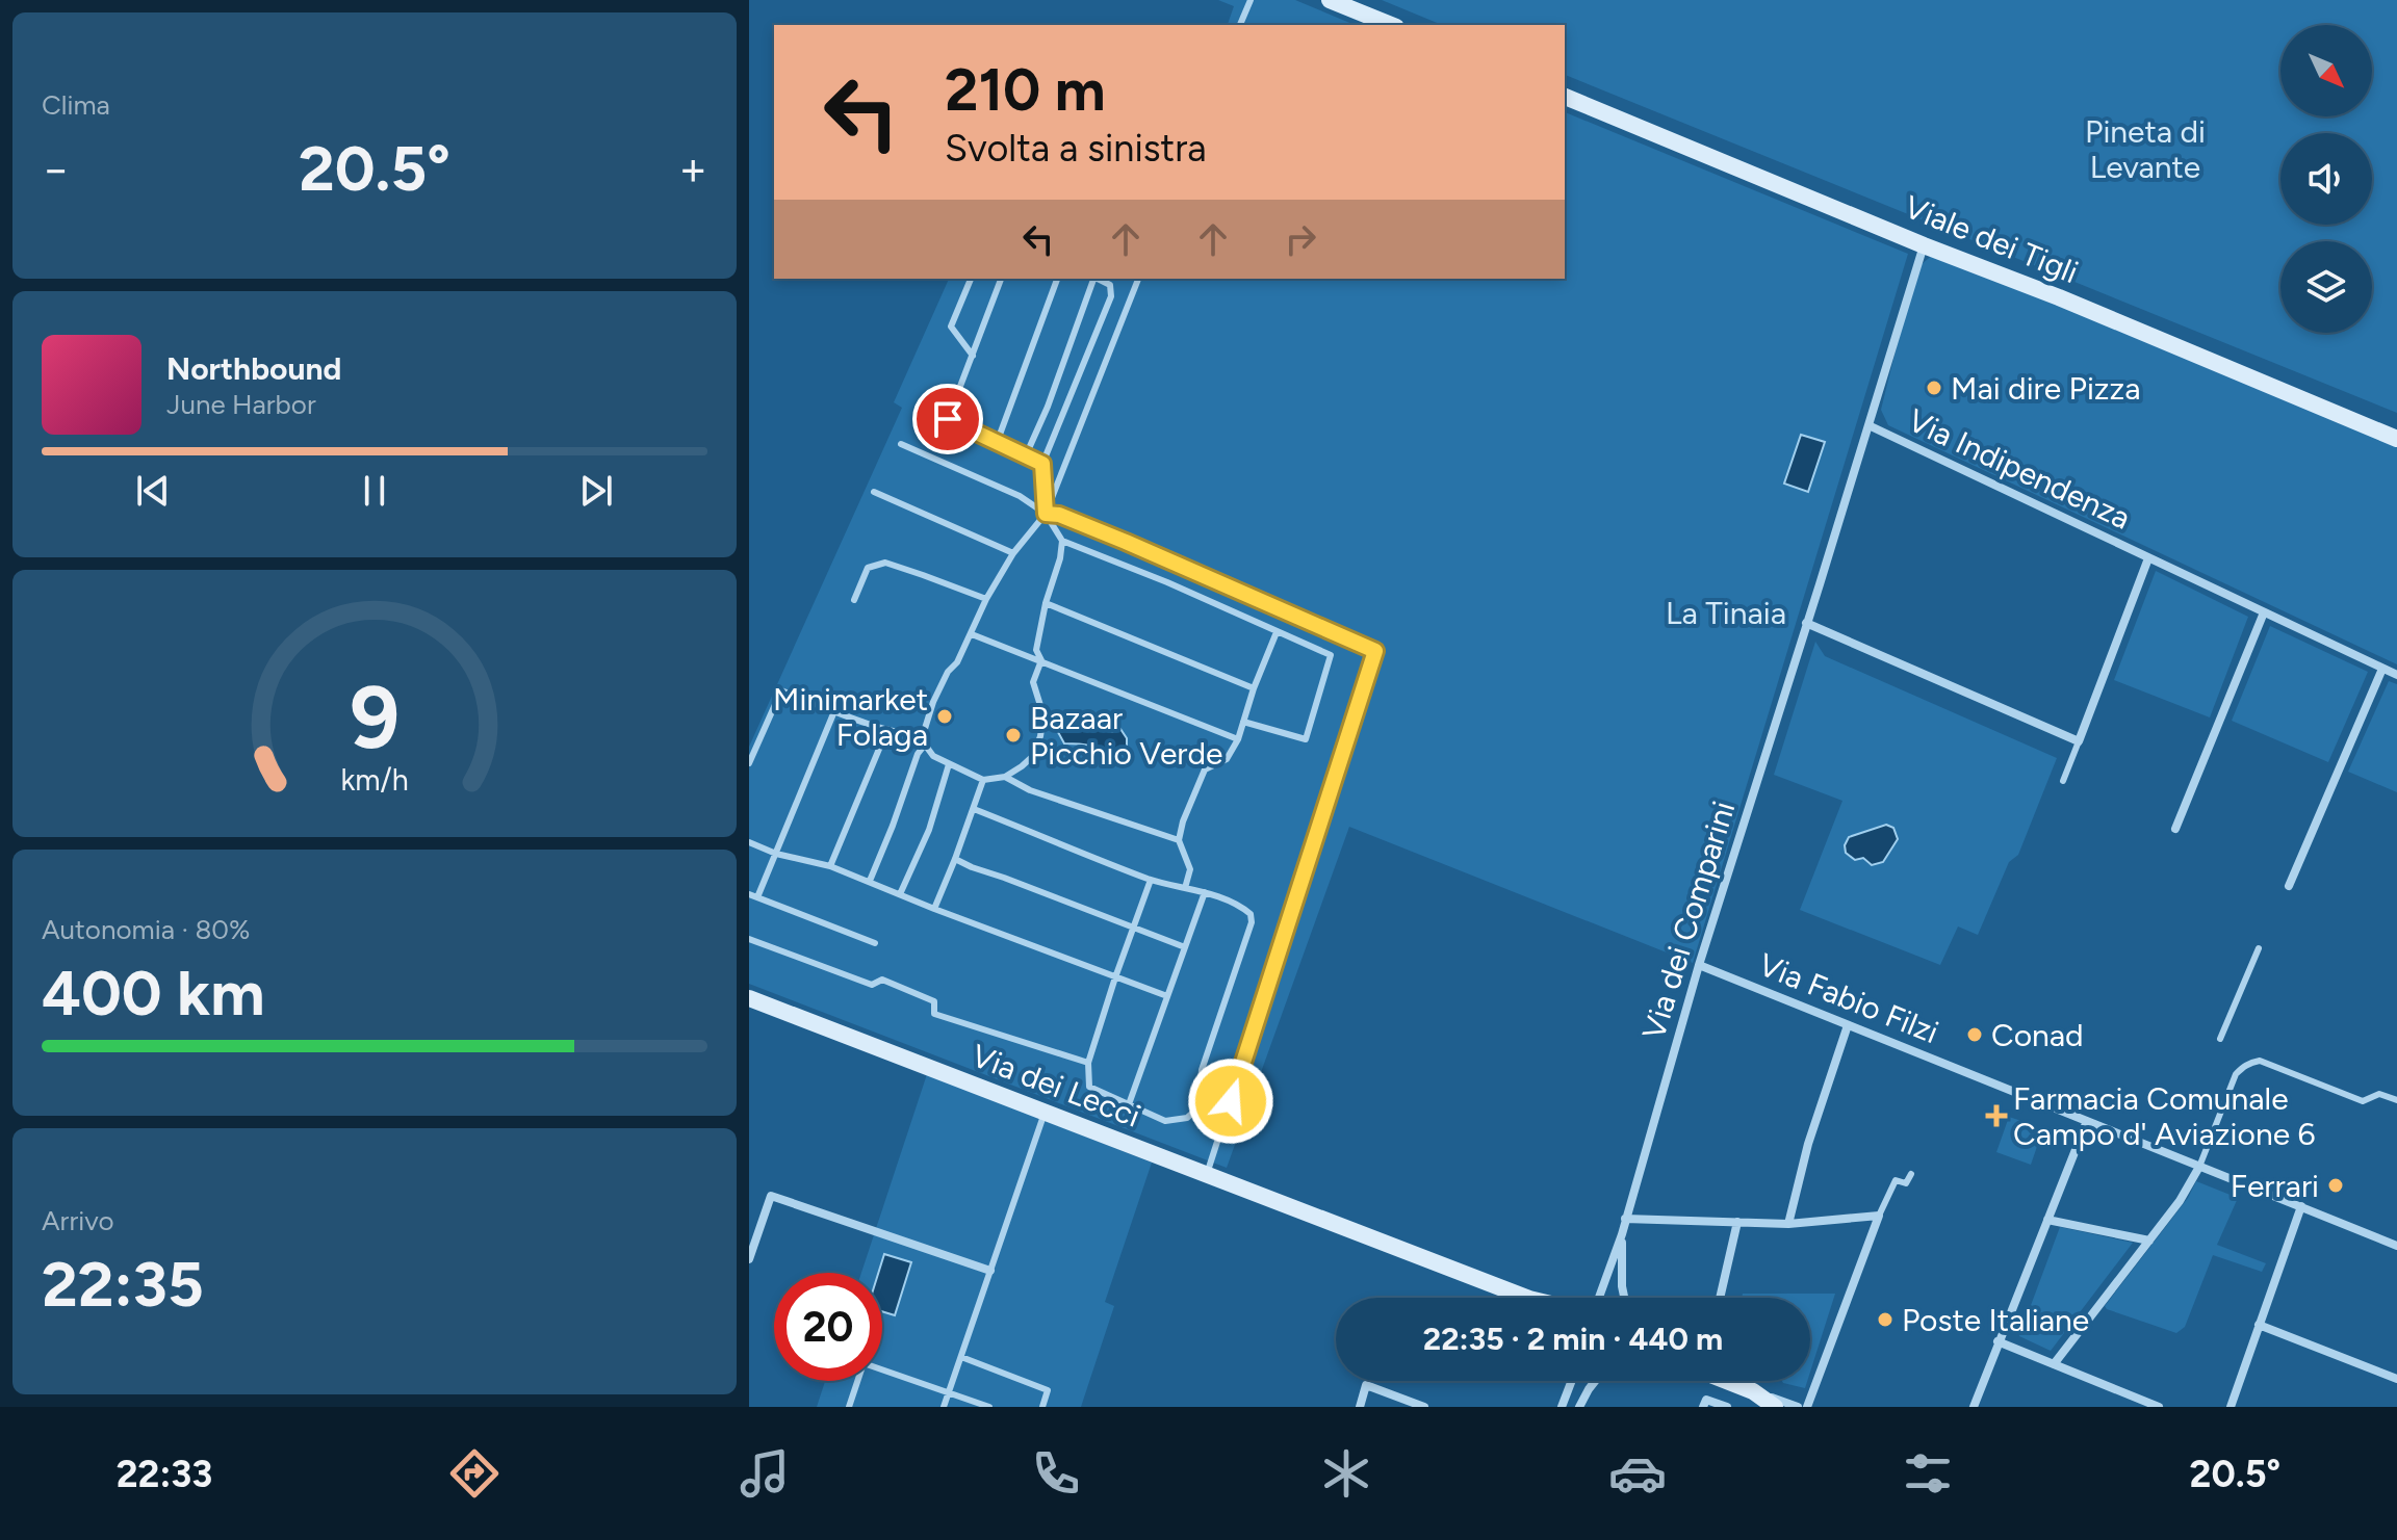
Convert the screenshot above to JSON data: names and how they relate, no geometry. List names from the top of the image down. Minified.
{"streets":{"street":["Viale dei Tigli","Via Indipendenza","Via dei Comparini","Via Fabio Filzi","Via dei Lecci"]},"crossings":[["Viale dei Tigli","Via dei Comparini"],["Via Indipendenza","Via dei Comparini"],["Via dei Comparini","Via Fabio Filzi"]],"parks":["Pineta di Levante","La Tinaia"],"places":{"other":["Mai dire Pizza","Minimarket Folaga","Bazaar Picchio Verde","Conad","Ferrari","Poste Italiane"],"health":["Farmacia Comunale Campo d' Aviazione 6"]},"north":"bottom right","page":{"tile":["Clima",["Autonomia · 80%","400 km"],["Arrivo","22:35"]],"turn":["210 m","Svolta a sinistra"],"heat":["−","20.5°","+"],"song":["Northbound","June Harbor"],"limit":"20","trip":"22:35 · 2 min · 440 m","tabs":["22:33","20.5°"],"gauge":["9","km/h"]}}
